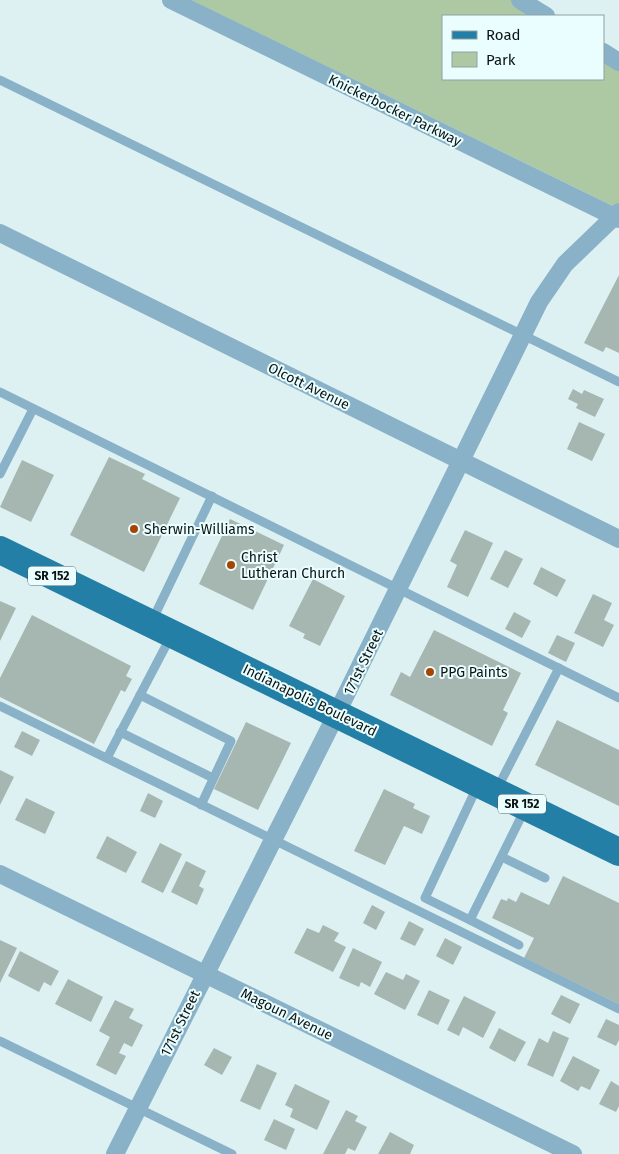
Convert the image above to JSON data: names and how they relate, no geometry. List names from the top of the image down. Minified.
{"streets":{"main road":["SR 152","Indianapolis Boulevard"],"street":["Knickerbocker Parkway","Olcott Avenue","171st Street","Magoun Avenue"]},"crossings":[["Knickerbocker Parkway","171st Street"],["Olcott Avenue","171st Street"],["171st Street","Indianapolis Boulevard"],["171st Street","Magoun Avenue"]],"places":["Sherwin-Williams","Christ Lutheran Church","PPG Paints"],"legend":["Road","Park"]}
